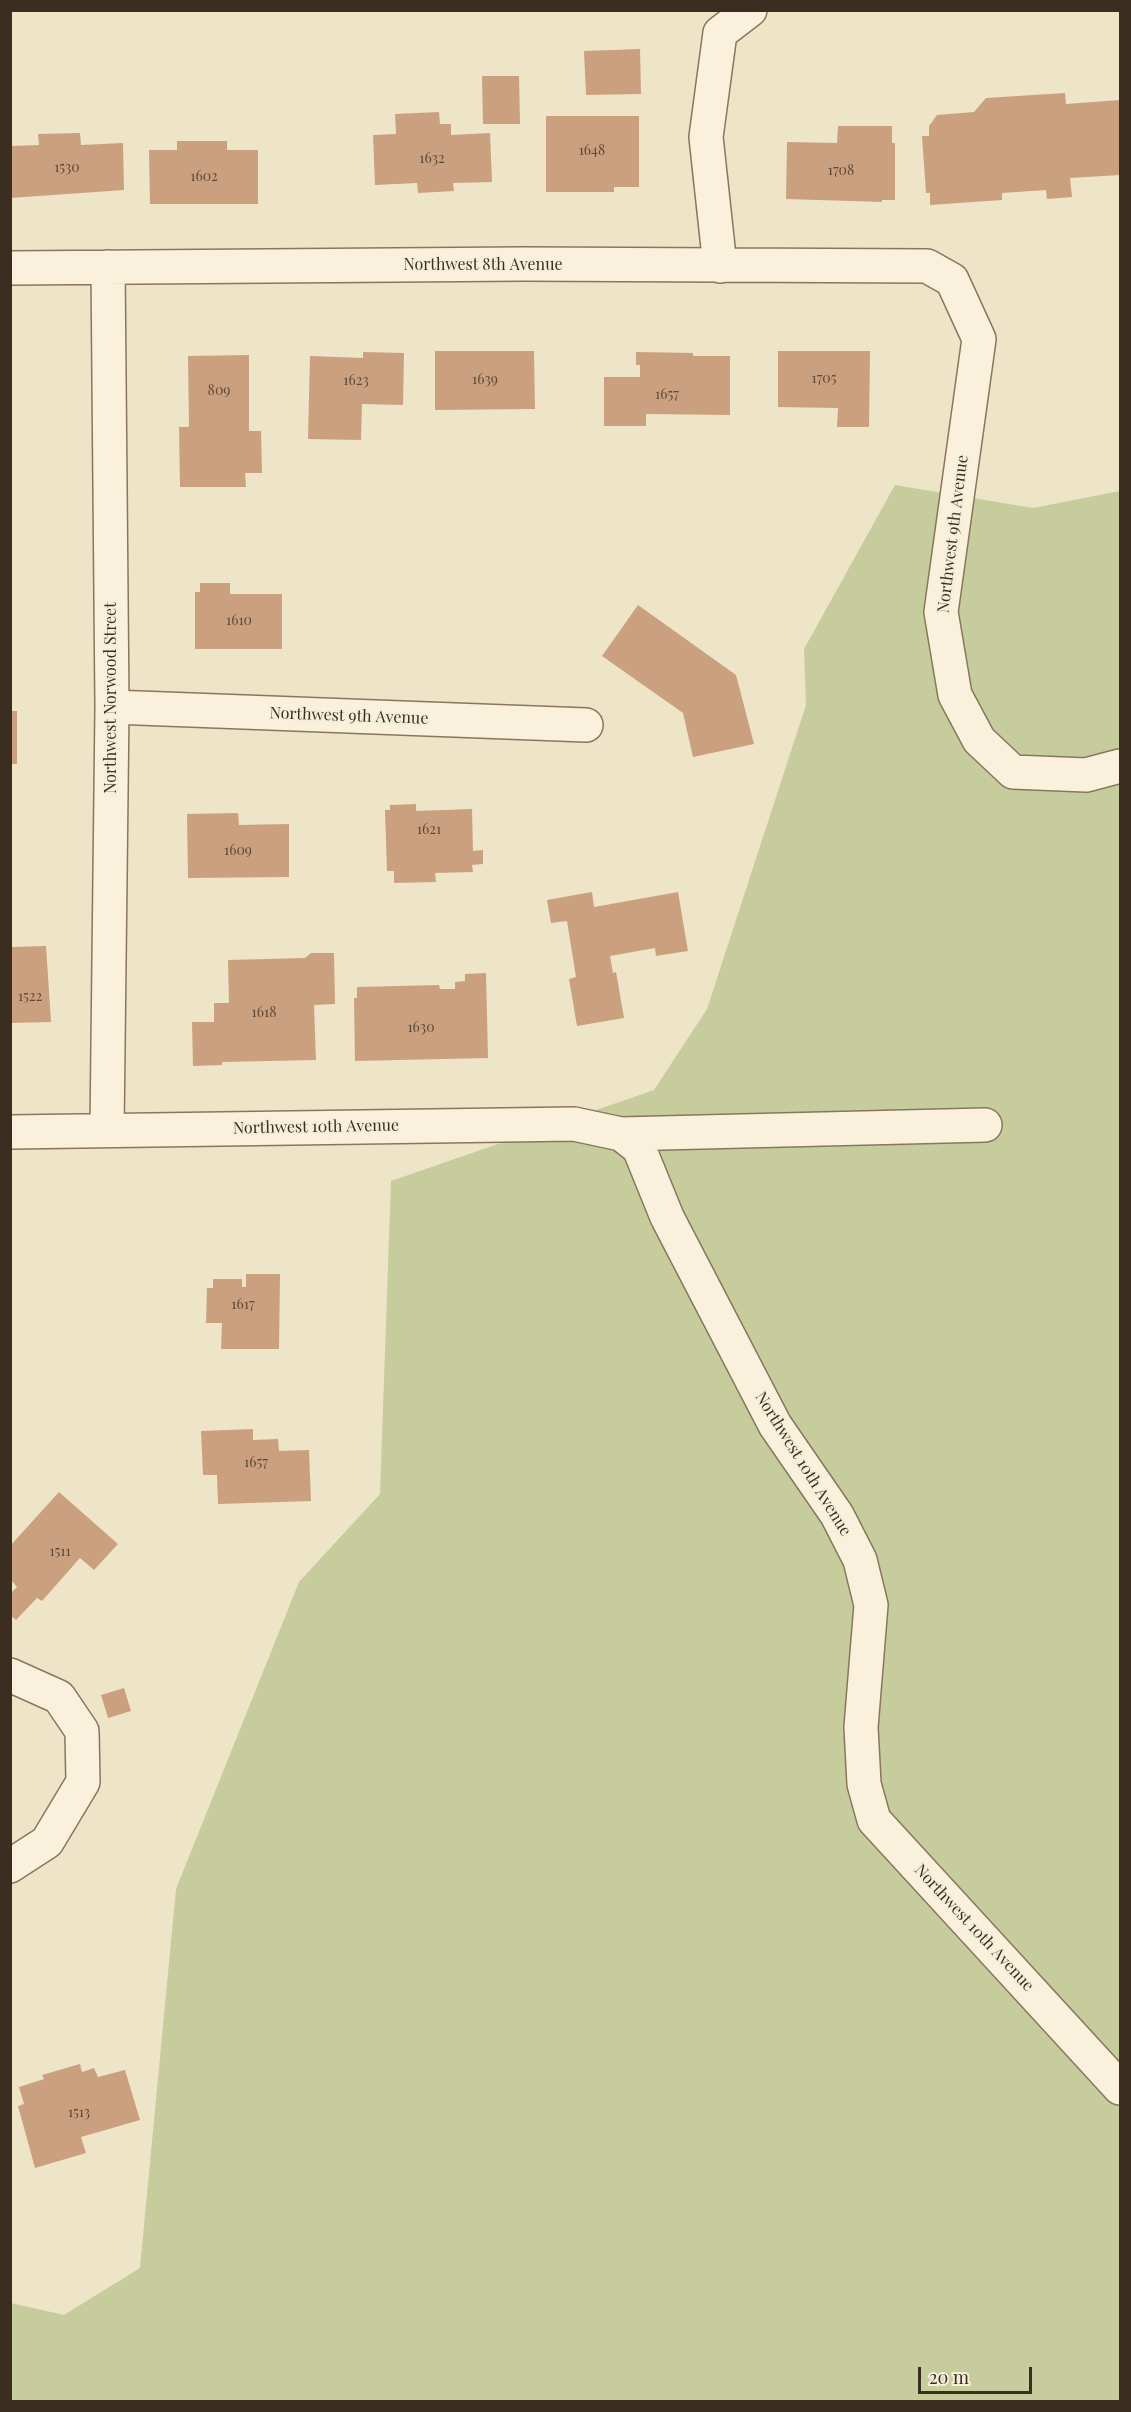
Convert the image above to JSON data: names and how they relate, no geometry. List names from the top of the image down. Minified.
{"streets":{"street":["Northwest 8th Avenue","Northwest 9th Avenue","Northwest Norwood Street","Northwest 10th Avenue"]},"crossings":[["Northwest 8th Avenue","Northwest 9th Avenue"],["Northwest 8th Avenue","Northwest Norwood Street"],["Northwest 9th Avenue","Northwest Norwood Street"],["Northwest Norwood Street","Northwest 10th Avenue"]],"house_numbers":["1648","1632","1530","1708","1602","1705","1639","1623","809","1657","1610","1621","1609","1522","1618","1630","1617","1657","1511","1513"],"scale_bar":"20 m"}
